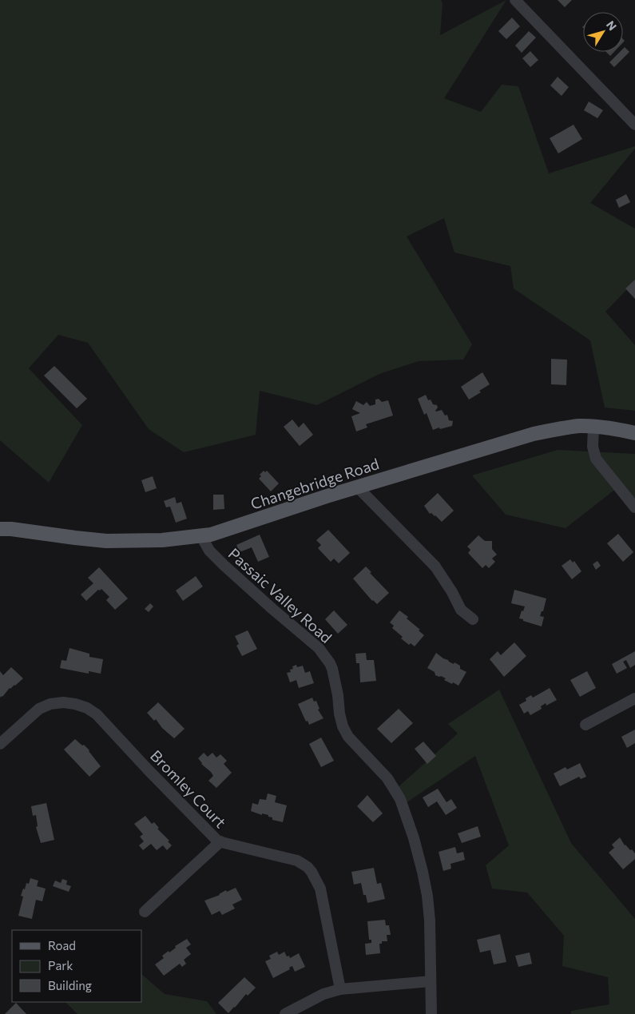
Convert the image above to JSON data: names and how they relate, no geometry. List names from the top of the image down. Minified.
{"streets":{"main road":["Changebridge Road"],"street":["Passaic Valley Road","Bromley Court"]},"crossings":[["Changebridge Road","Passaic Valley Road"]],"legend":["Road","Park","Building"],"north":"top right"}
